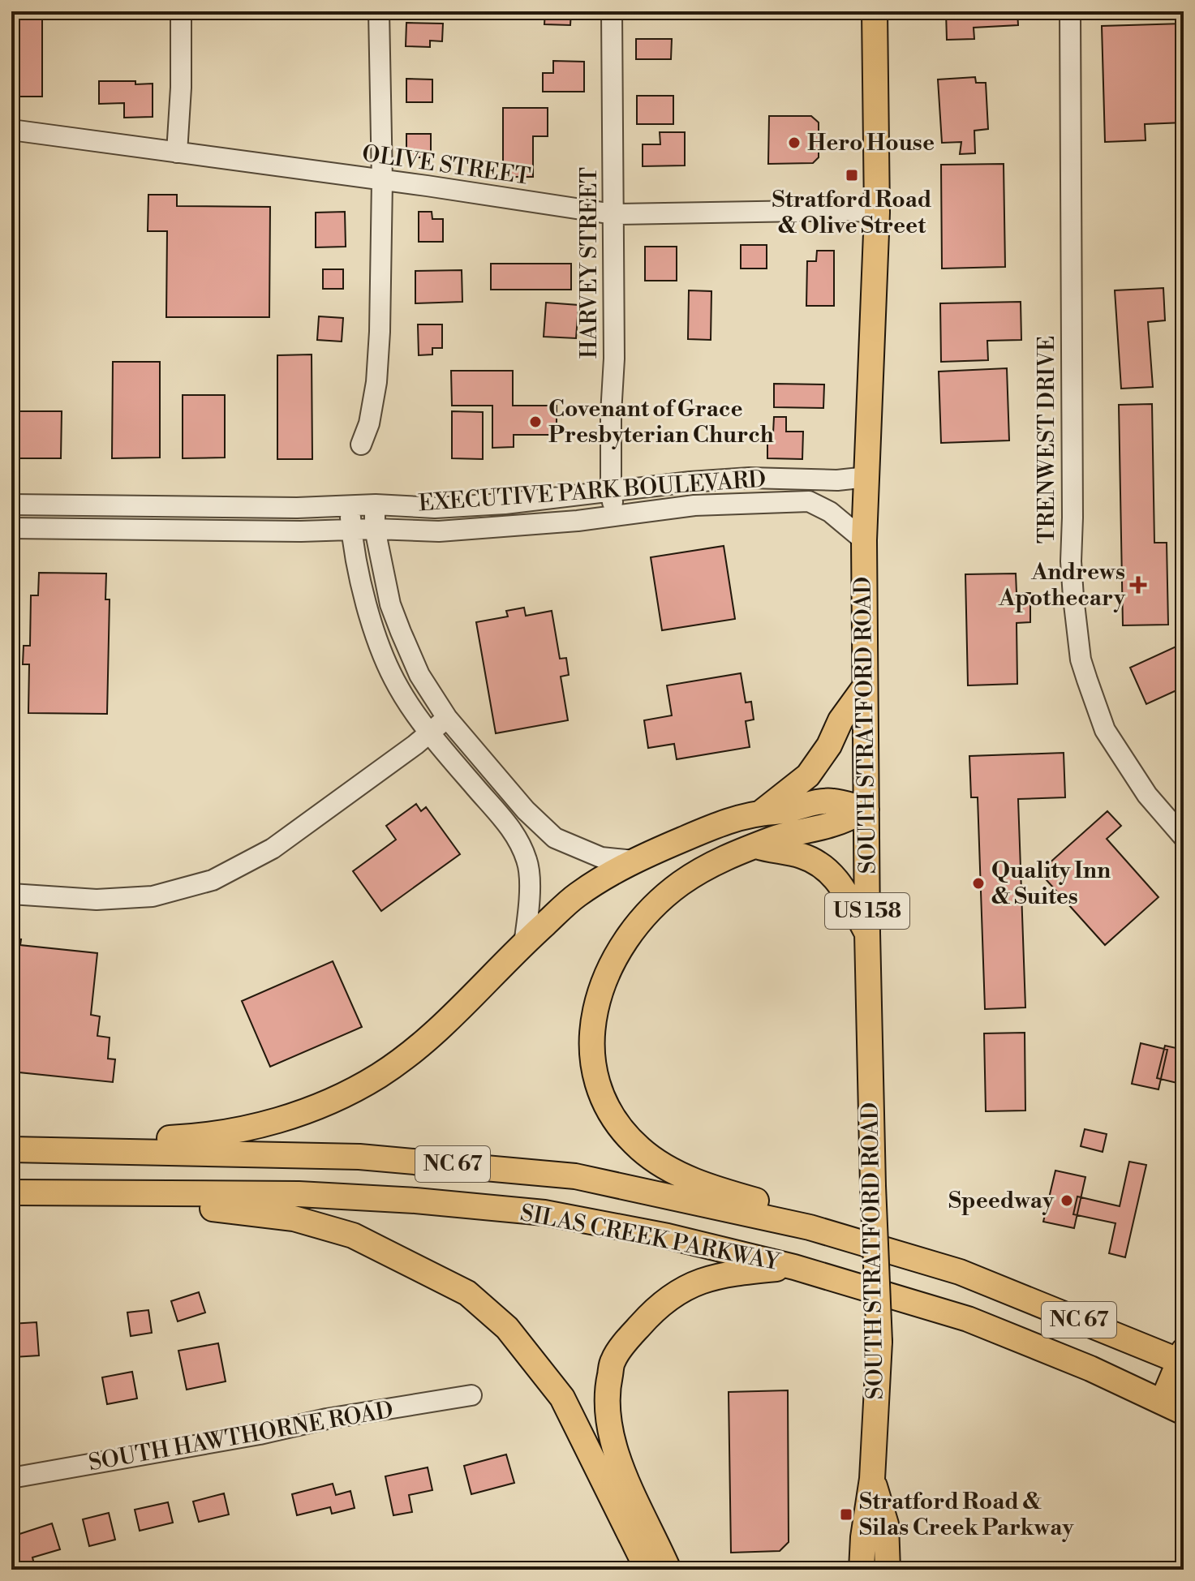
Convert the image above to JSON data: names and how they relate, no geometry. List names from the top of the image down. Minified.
{"streets":{"main road":["SOUTH STRATFORD ROAD","US 158","NC 67","SILAS CREEK PARKWAY"],"street":["OLIVE STREET","HARVEY STREET","TRENWEST DRIVE","EXECUTIVE PARK BOULEVARD","SOUTH HAWTHORNE ROAD"]},"crossings":[["OLIVE STREET","HARVEY STREET"],["OLIVE STREET","SOUTH STRATFORD ROAD"],["HARVEY STREET","EXECUTIVE PARK BOULEVARD"],["EXECUTIVE PARK BOULEVARD","SOUTH STRATFORD ROAD"]],"places":{"other":["Hero House","Covenant of Grace Presbyterian Church","Quality Inn & Suites","Speedway"],"transit":["Stratford Road & Olive Street","Stratford Road & Silas Creek Parkway"],"health":["Andrews Apothecary"]}}
